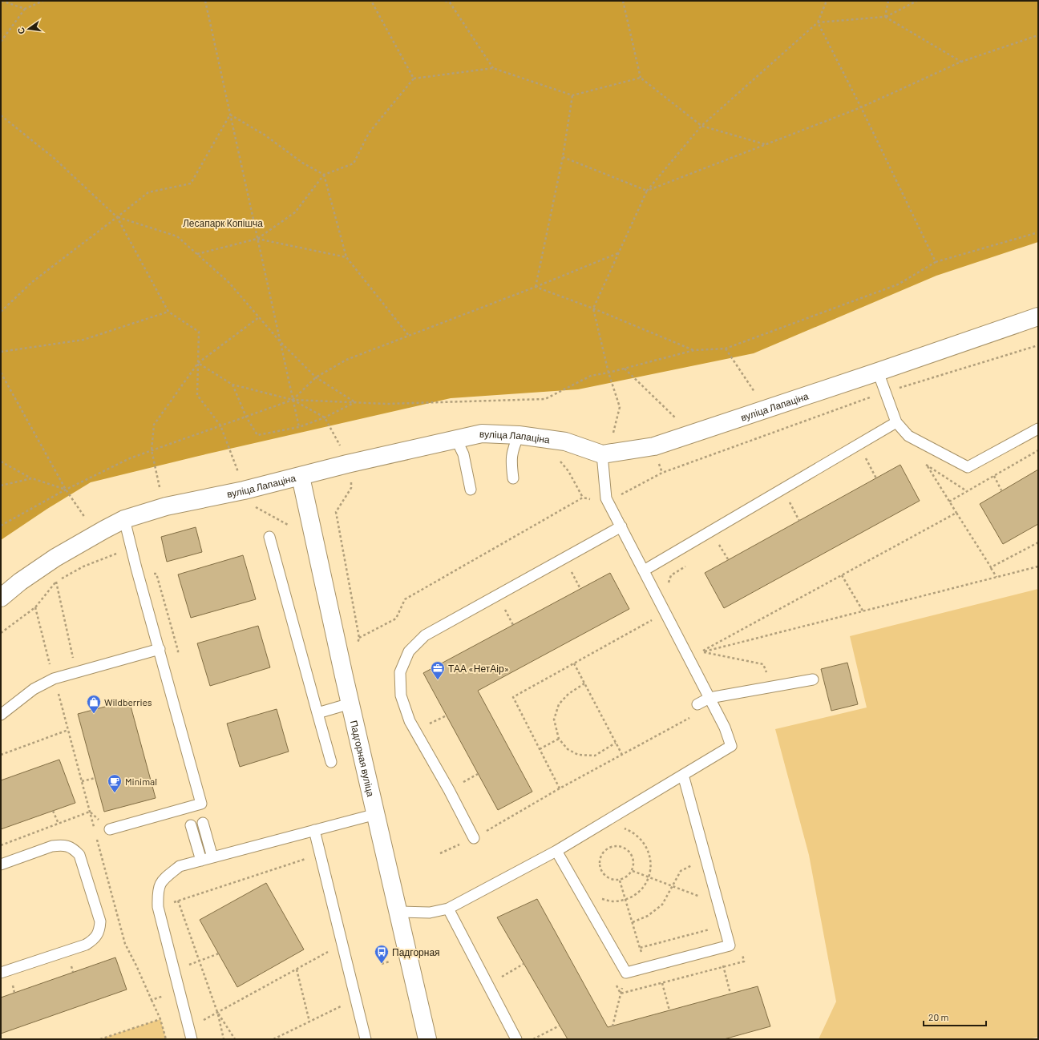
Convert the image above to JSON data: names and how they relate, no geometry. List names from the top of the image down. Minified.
{"streets":{"main road":["вуліца Лапаціна","Падгорная вуліца"]},"crossings":[["вуліца Лапаціна","Падгорная вуліца"]],"parks":["Лесапарк Копішча"],"places":{"office":["ТАА «НетАір»"],"shop":["Wildberries"],"cafe":["Minimal"],"bus stop":["Падгорная"]},"scale_bar":"20 m","north":"left"}
